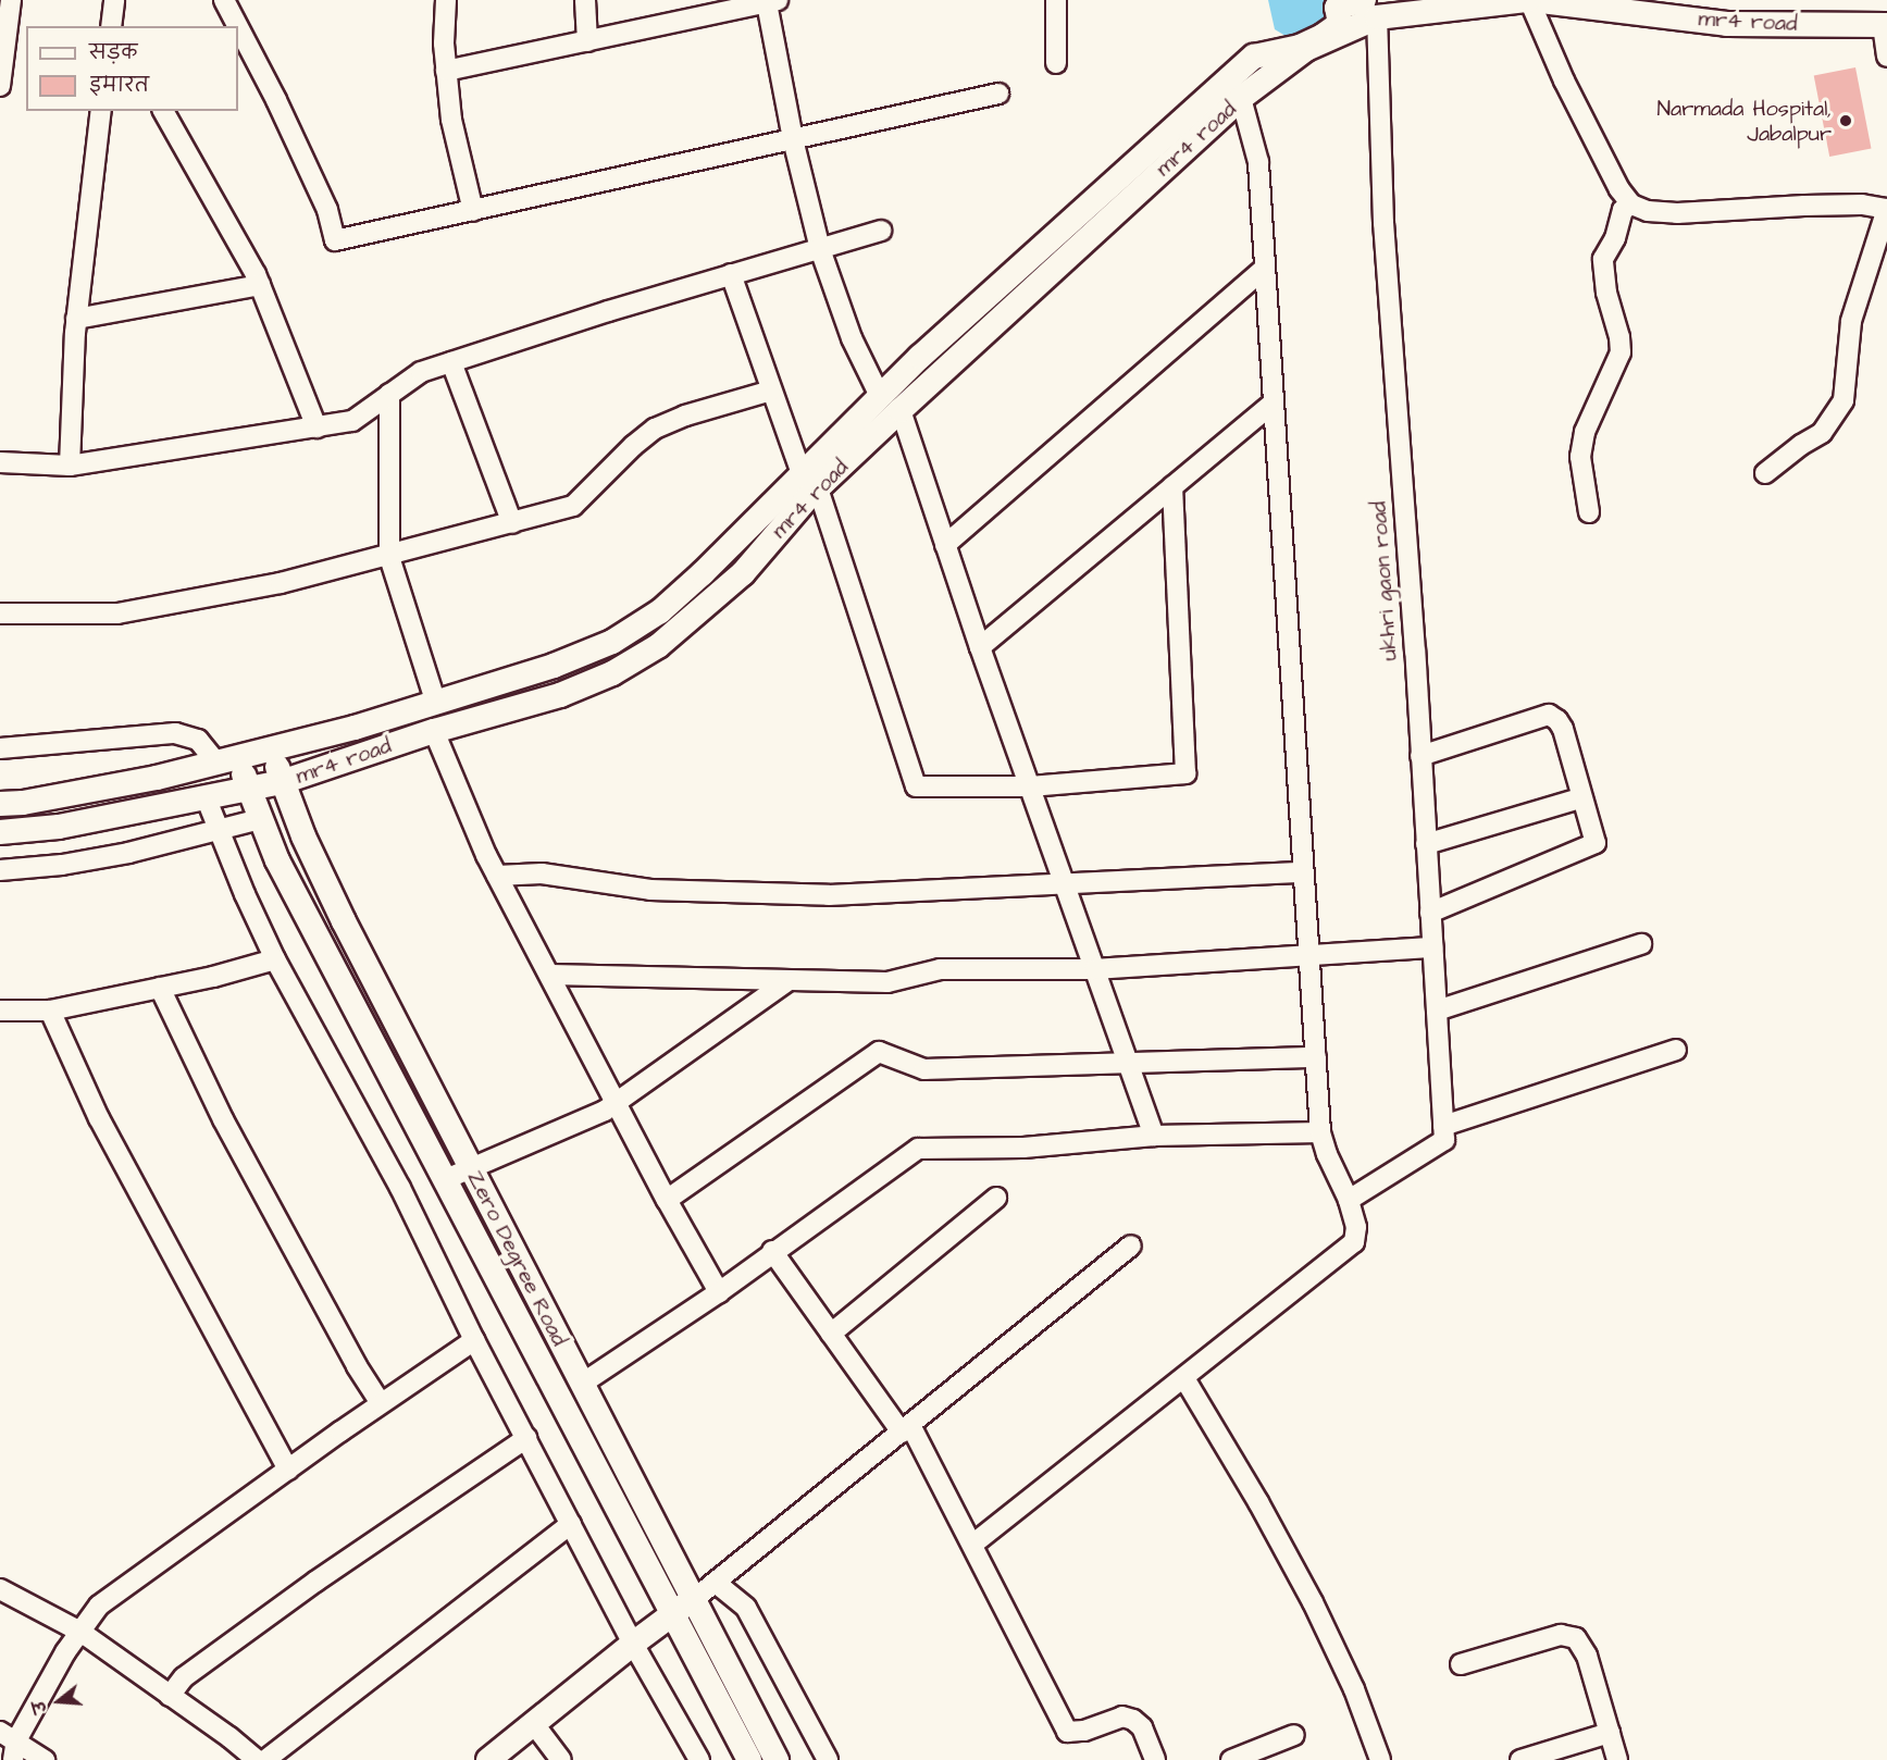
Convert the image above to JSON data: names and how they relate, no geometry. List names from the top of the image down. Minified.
{"streets":{"street":["mr4 road","ukhri gaon road","Zero Degree Road"]},"crossings":[["mr4 road","ukhri gaon road"],["mr4 road","Zero Degree Road"]],"places":["Narmada Hospital, Jabalpur"],"legend":["सड़क","इमारत"],"north":"left"}
